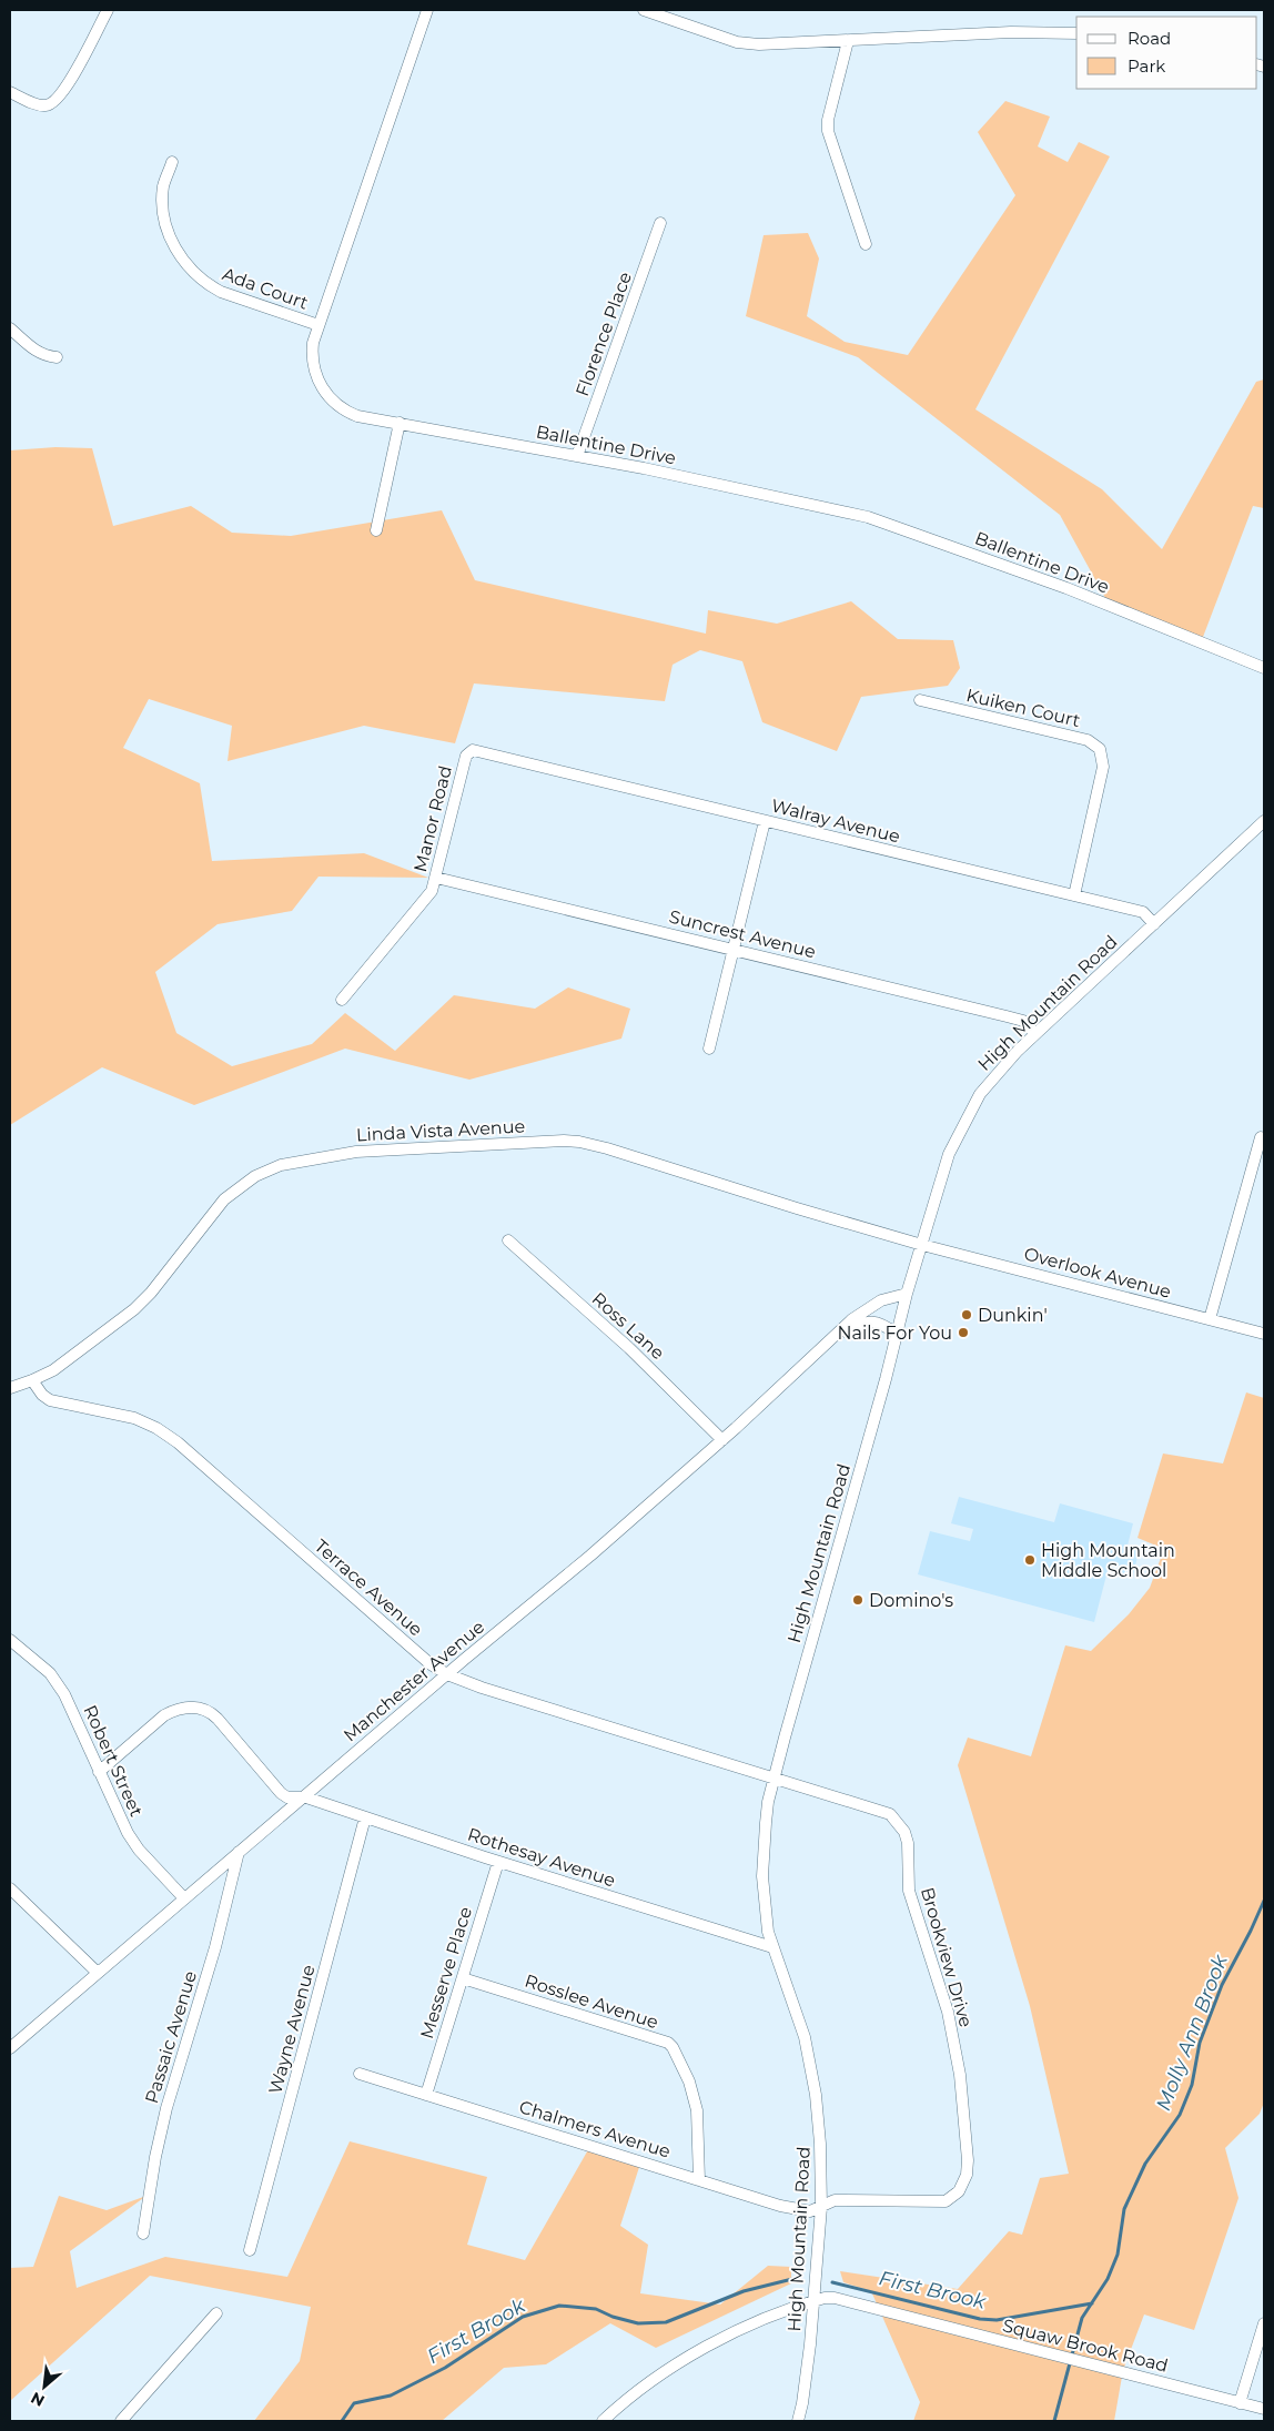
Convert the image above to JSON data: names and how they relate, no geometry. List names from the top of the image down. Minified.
{"streets":{"street":["Ada Court","Florence Place","Ballentine Drive","Kuiken Court","Manor Road","Walray Avenue","Suncrest Avenue","High Mountain Road","Linda Vista Avenue","Overlook Avenue","Ross Lane","Terrace Avenue","Manchester Avenue","Robert Street","Rothesay Avenue","Brookview Drive","Messerve Place","Rosslee Avenue","Wayne Avenue","Passaic Avenue","Chalmers Avenue","Squaw Brook Road"]},"crossings":[["Ada Court","Ballentine Drive"],["Florence Place","Ballentine Drive"],["Kuiken Court","Walray Avenue"],["Manor Road","Walray Avenue"],["Manor Road","Suncrest Avenue"],["Walray Avenue","High Mountain Road"],["Suncrest Avenue","High Mountain Road"],["High Mountain Road","Linda Vista Avenue"],["High Mountain Road","Overlook Avenue"],["High Mountain Road","Terrace Avenue"],["High Mountain Road","Manchester Avenue"],["High Mountain Road","Rothesay Avenue"],["High Mountain Road","Brookview Drive"],["High Mountain Road","Chalmers Avenue"],["High Mountain Road","Squaw Brook Road"],["Linda Vista Avenue","Overlook Avenue"],["Linda Vista Avenue","Terrace Avenue"],["Ross Lane","Manchester Avenue"],["Terrace Avenue","Manchester Avenue"],["Terrace Avenue","Brookview Drive"],["Manchester Avenue","Robert Street"],["Manchester Avenue","Rothesay Avenue"],["Manchester Avenue","Passaic Avenue"],["Robert Street","Rothesay Avenue"],["Rothesay Avenue","Messerve Place"],["Rothesay Avenue","Wayne Avenue"],["Brookview Drive","Chalmers Avenue"],["Messerve Place","Rosslee Avenue"],["Messerve Place","Chalmers Avenue"],["Rosslee Avenue","Chalmers Avenue"]],"water":["Molly Ann Brook","First Brook"],"places":["Dunkin'","Nails For You","High Mountain Middle School","Domino's"],"legend":["Road","Park"],"north":"bottom left"}
